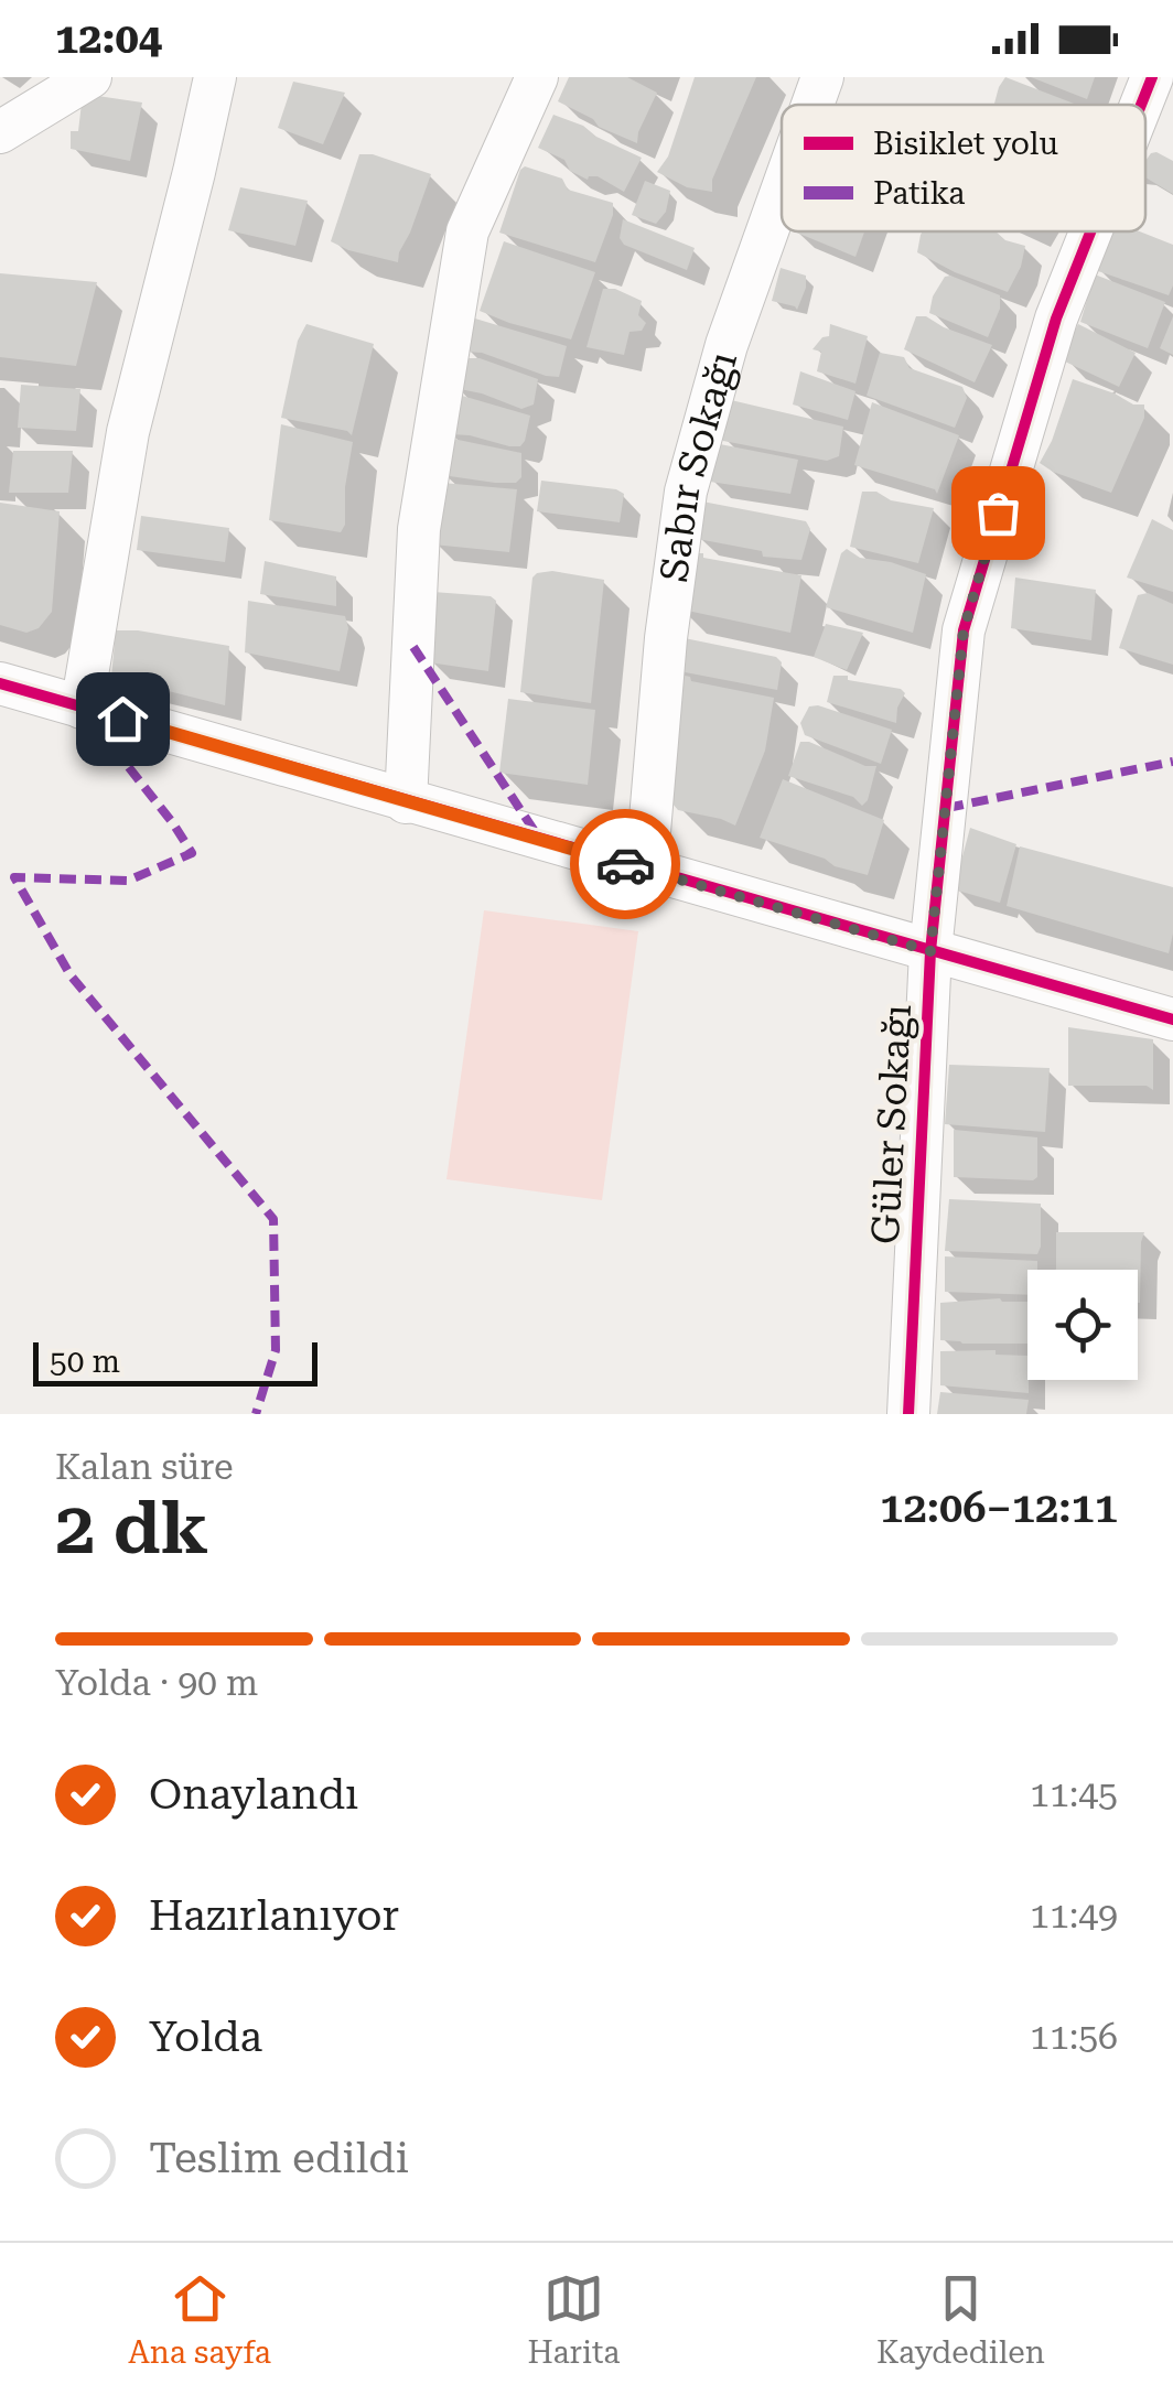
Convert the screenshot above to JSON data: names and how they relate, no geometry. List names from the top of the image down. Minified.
{"streets":{"street":["Sabır Sokağı","Güler Sokağı"]},"legend":["Bisiklet yolu","Patika"],"scale_bar":"50 m","page":{"status":"12:04","scale":"50 m","heading":["2 dk","Kalan süre","12:06–12:11"],"bar":"Yolda · 90 m","list":[["Onaylandı","11:45"],["Hazırlanıyor","11:49"],["Yolda","11:56"],"Teslim edildi"],"tabs":["Ana sayfa","Harita","Kaydedilen"]}}
